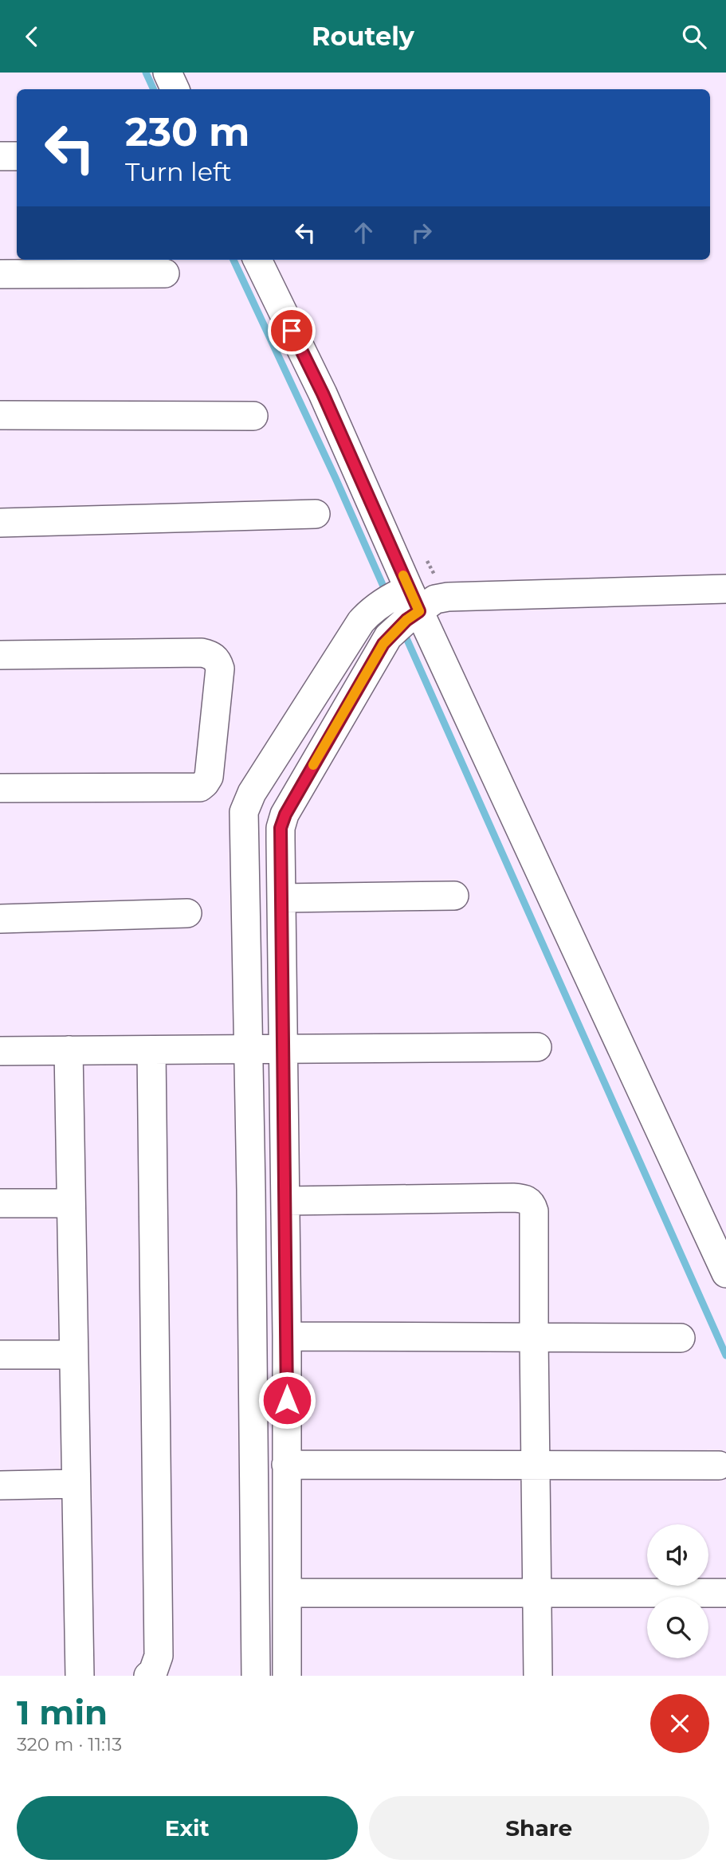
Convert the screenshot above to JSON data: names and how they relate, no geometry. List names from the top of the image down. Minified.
{"page":{"header":"Routely","turn":["230 m","Turn left"],"heading":["1 min","320 m · 11:13"],"buttons":["Exit","Share"]}}
